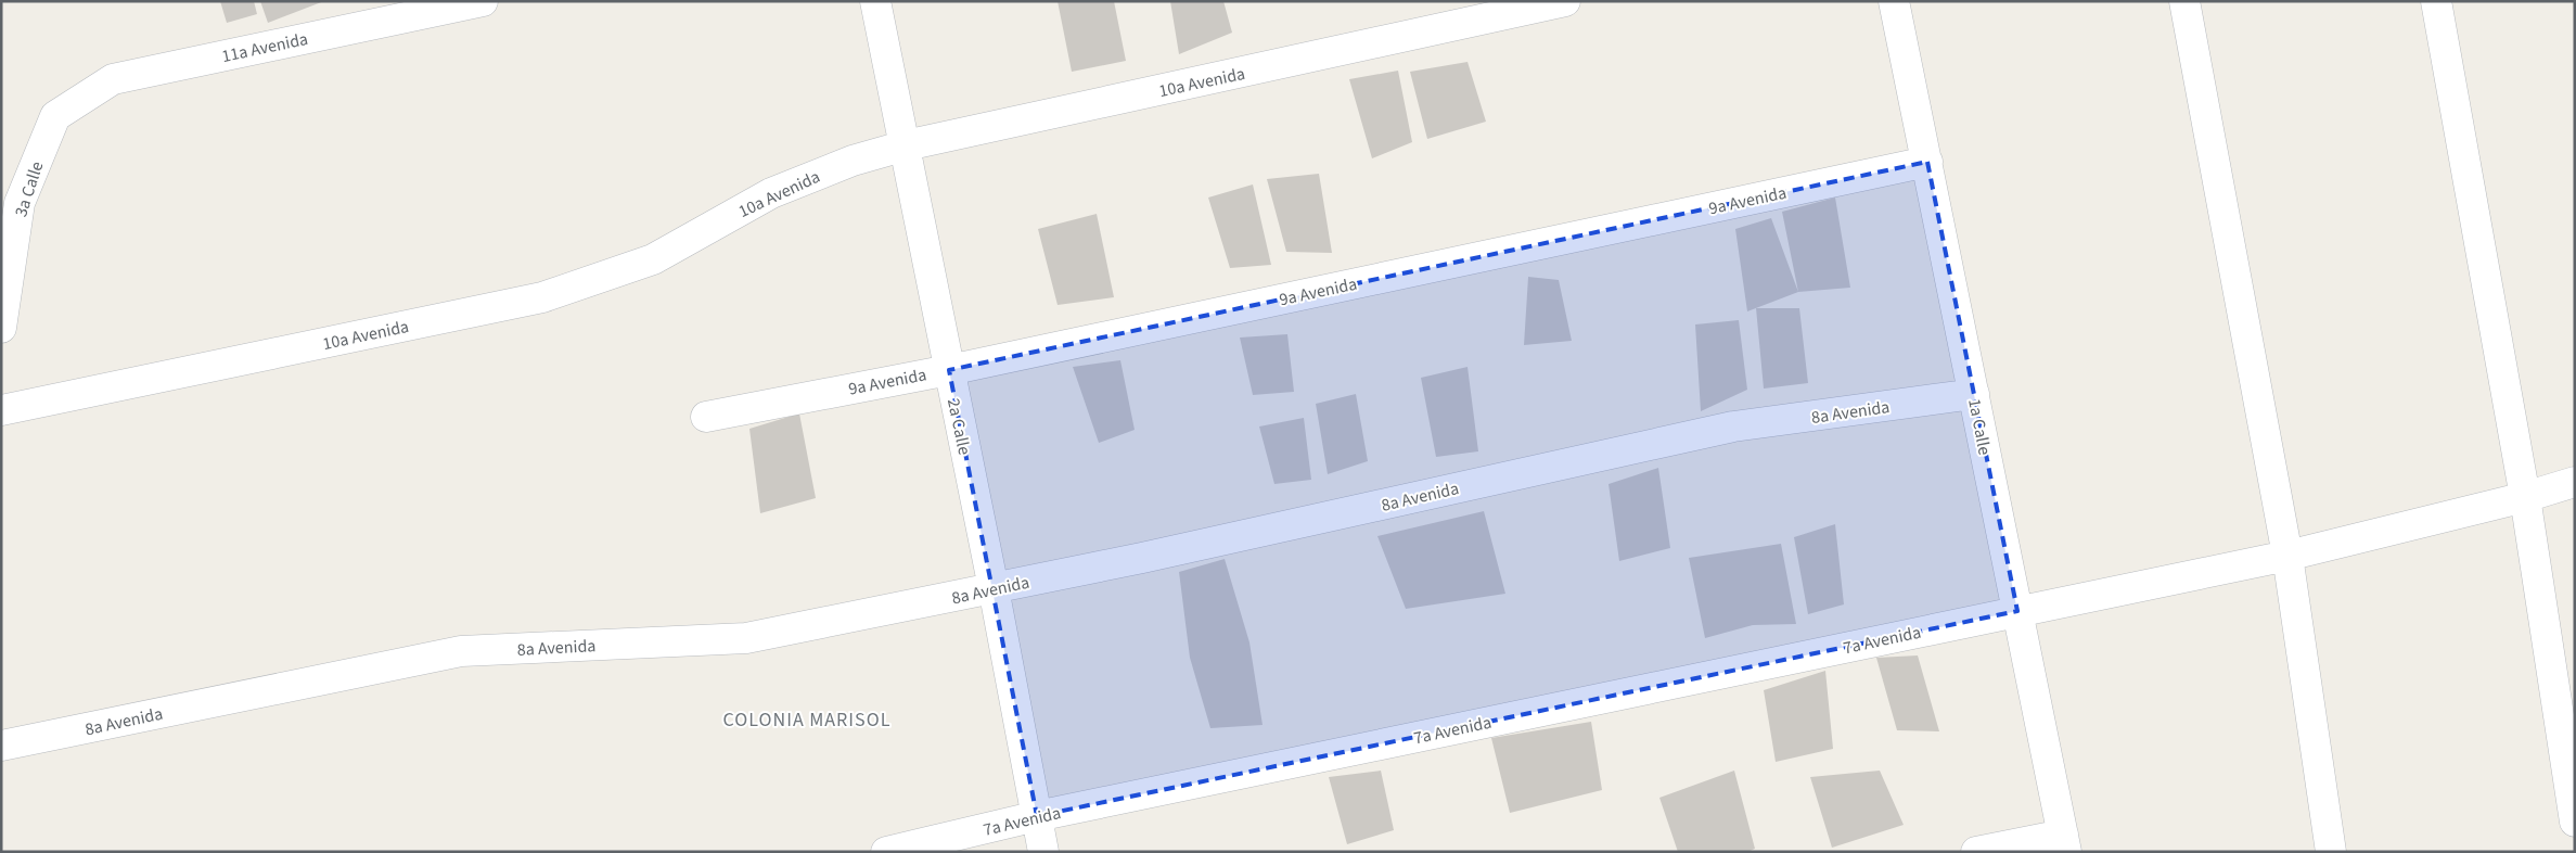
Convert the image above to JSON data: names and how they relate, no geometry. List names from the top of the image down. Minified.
{"streets":{"street":["11a Avenida","10a Avenida","3a Calle","9a Avenida","8a Avenida","2a Calle","1a Calle","7a Avenida"]},"crossings":[["11a Avenida","3a Calle"],["10a Avenida","2a Calle"],["9a Avenida","2a Calle"],["9a Avenida","1a Calle"],["8a Avenida","2a Calle"],["8a Avenida","1a Calle"],["2a Calle","7a Avenida"],["1a Calle","7a Avenida"]],"districts":["COLONIA MARISOL"]}
